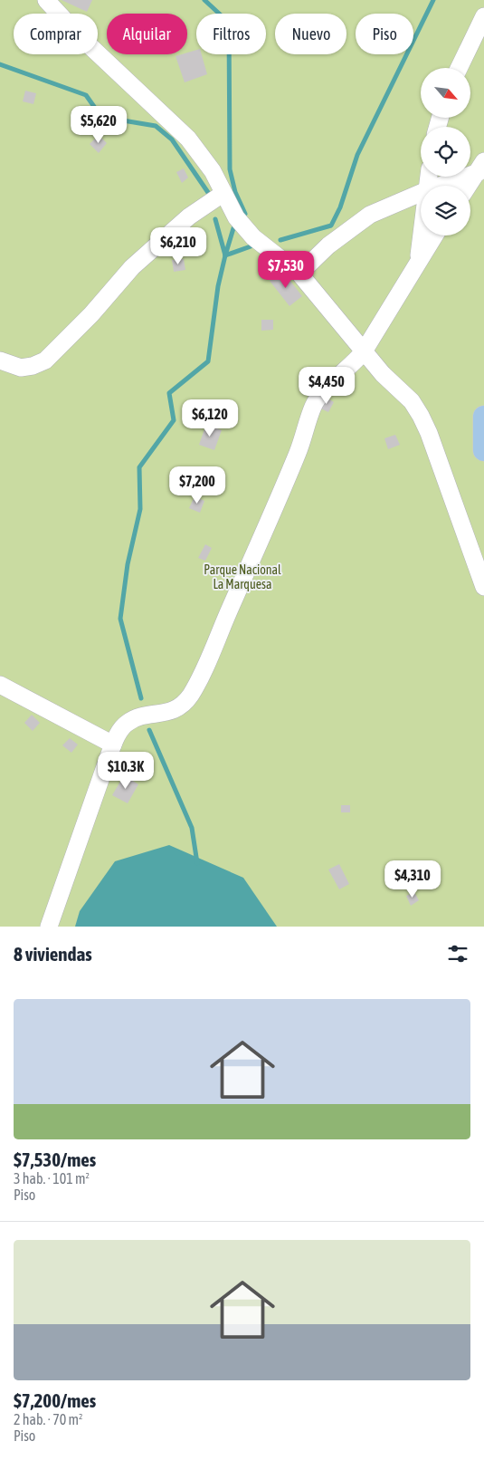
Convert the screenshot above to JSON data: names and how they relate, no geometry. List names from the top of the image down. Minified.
{"parks":["Parque Nacional La Marquesa"],"north":"bottom right","page":{"chip":["Comprar","Alquilar","Filtros","Nuevo","Piso"],"price":["$5,620","$6,210","$7,530","$4,450","$6,120","$7,200","$10.3K","$4,310"],"heading":"8 viviendas","list":[{"name":"$7,530/mes","note":"3 hab. · 101 m² · Piso"},{"name":"$7,200/mes","note":"2 hab. · 70 m² · Piso"}]}}
